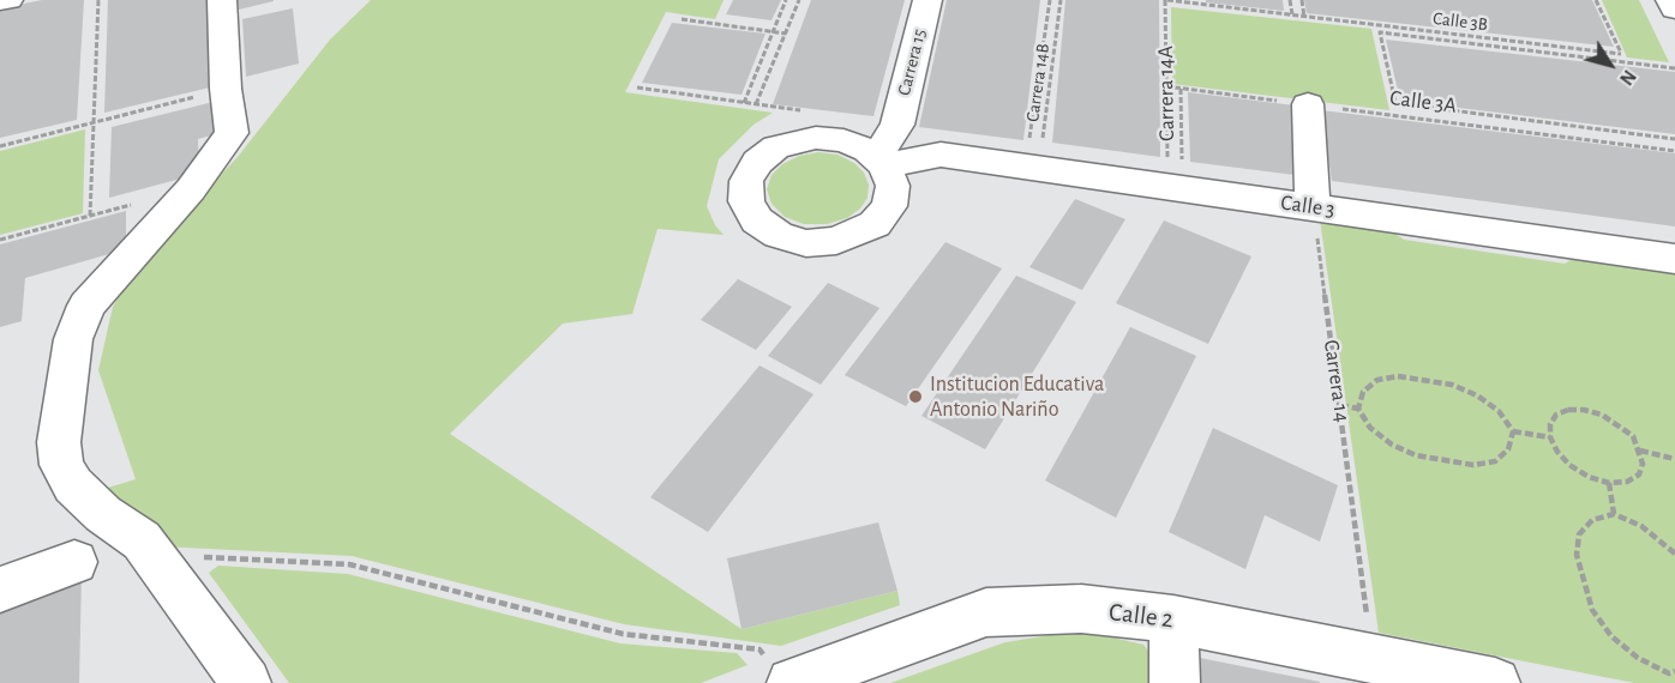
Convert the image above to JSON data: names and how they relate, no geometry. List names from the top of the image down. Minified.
{"streets":{"street":["Carrera 15","Calle 3","Calle 2"],"path":["Calle 3B","Carrera 14B","Carrera 14A","Calle 3A","Carrera 14"]},"crossings":[["Calle 3B","Carrera 14A"],["Calle 3B","Calle 3A"],["Carrera 15","Calle 3"],["Carrera 14B","Calle 3"],["Carrera 14A","Calle 3A"],["Carrera 14A","Calle 3"],["Calle 3","Carrera 14"],["Carrera 14","Calle 2"]],"places":["Institucion Educativa Antonio Nariño"],"north":"bottom right"}
